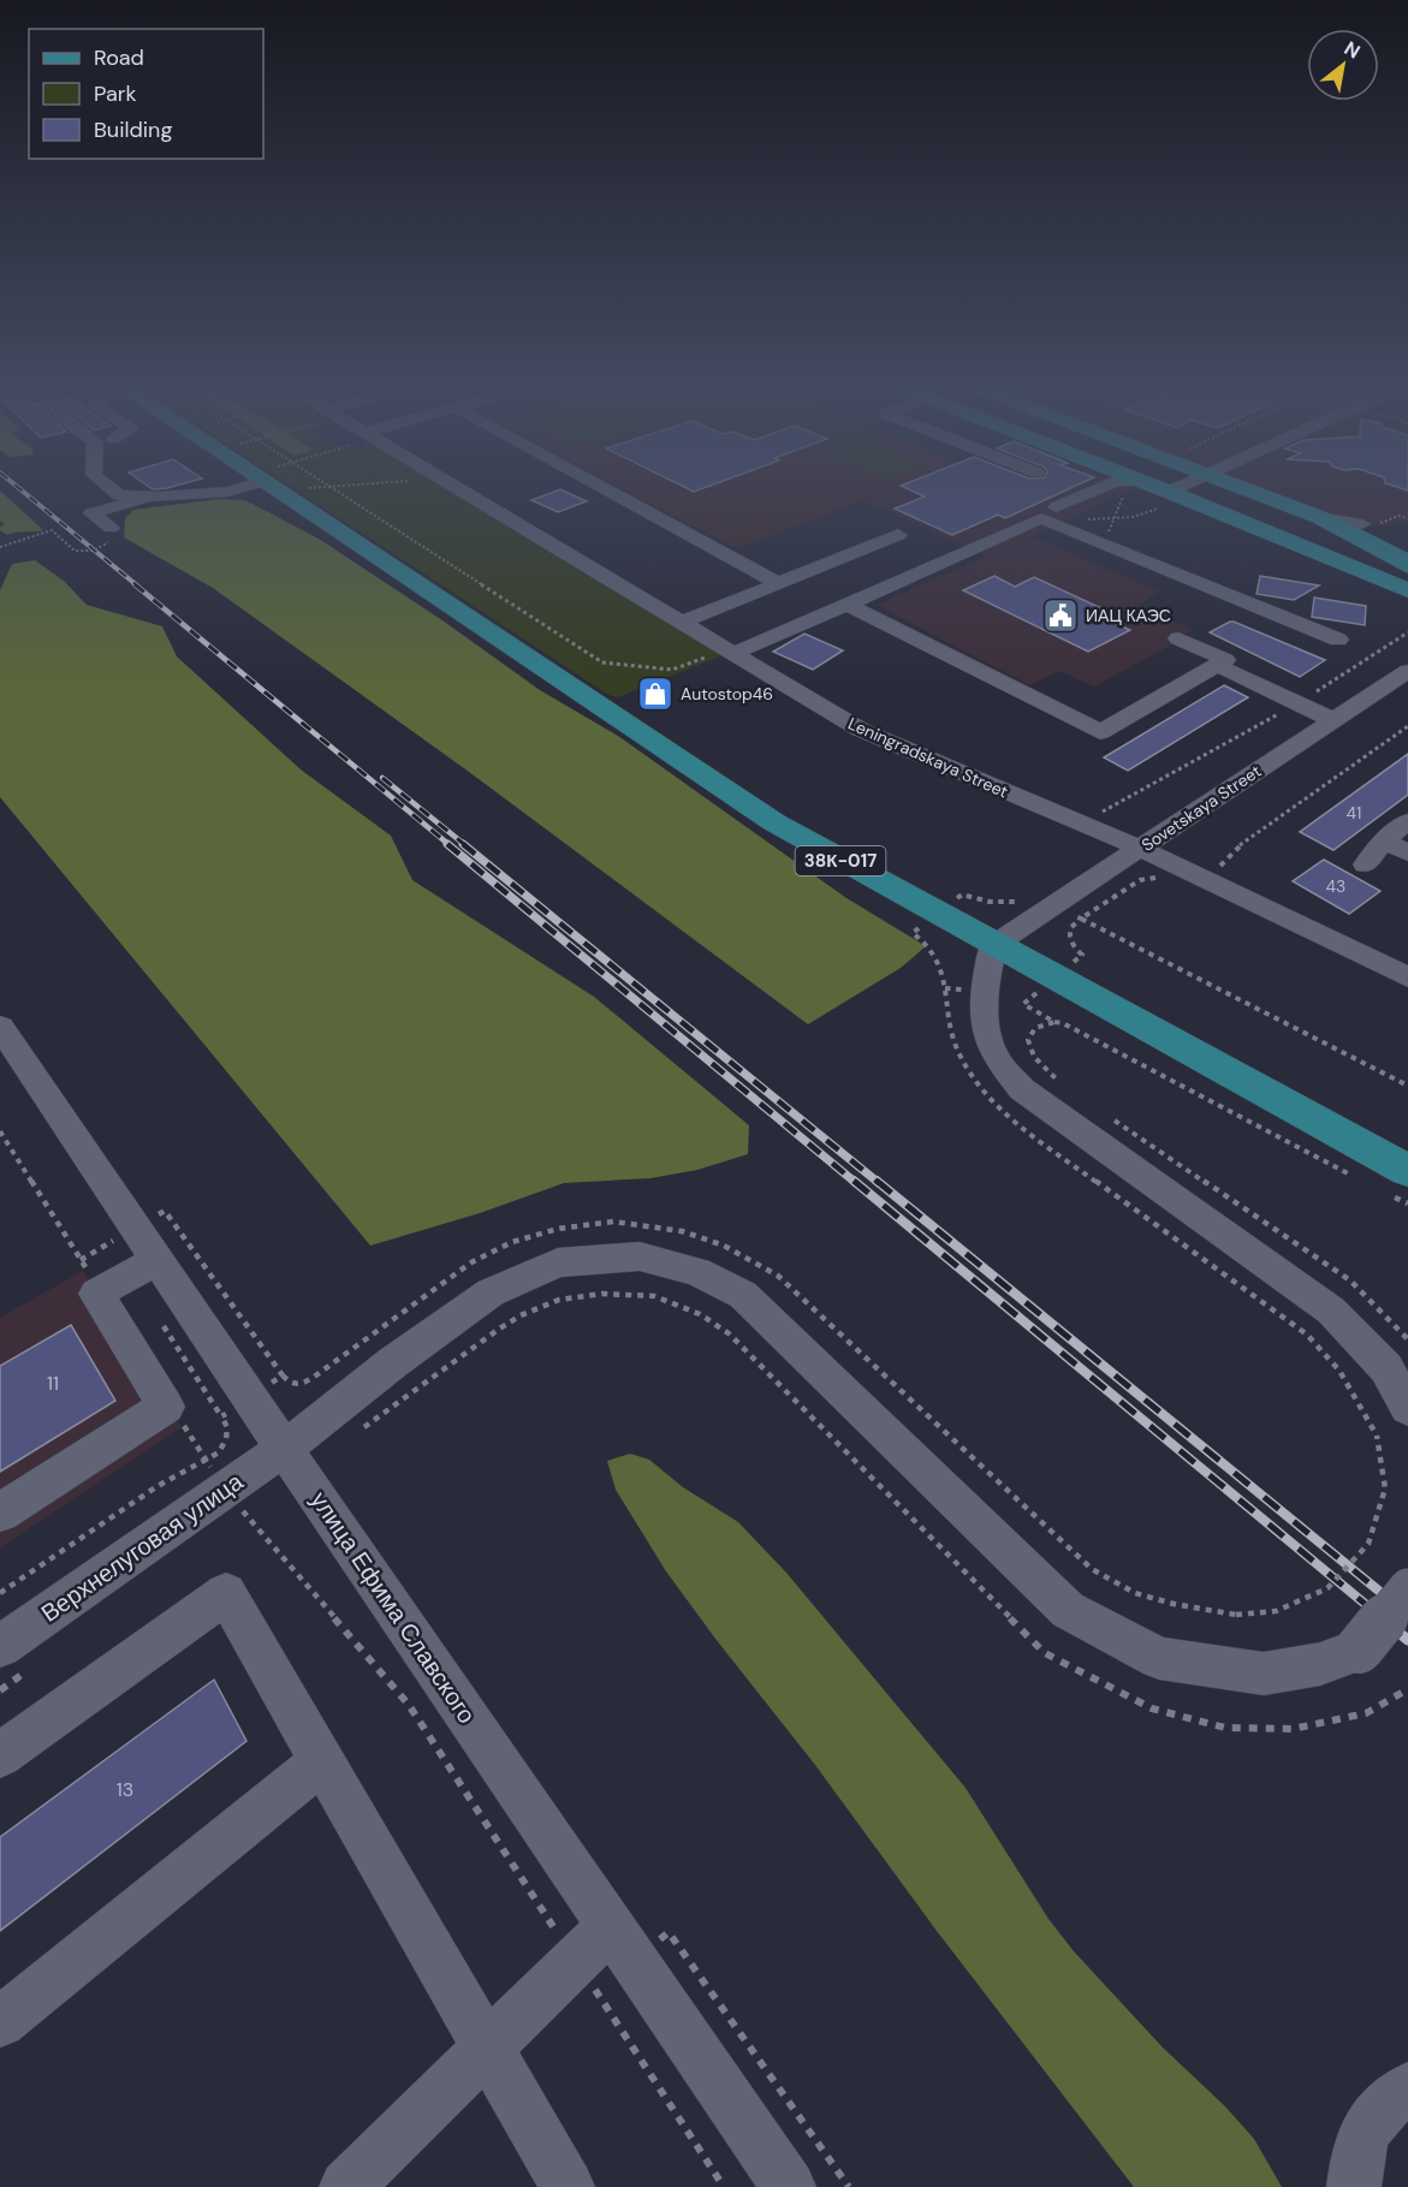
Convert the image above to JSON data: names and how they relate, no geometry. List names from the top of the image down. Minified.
{"streets":{"main road":["38К-017"],"street":["Leningradskaya Street","Sovetskaya Street","Верхнелуговая улица","улица Ефима Славского"]},"crossings":[["Leningradskaya Street","Sovetskaya Street"],["Sovetskaya Street","38К-017"],["Верхнелуговая улица","улица Ефима Славского"]],"places":{"public building":["ИАЦ КАЭС"],"shop":["Autostop46"]},"house_numbers":["41","43","11","13"],"legend":["Road","Park","Building"],"north":"top right"}
